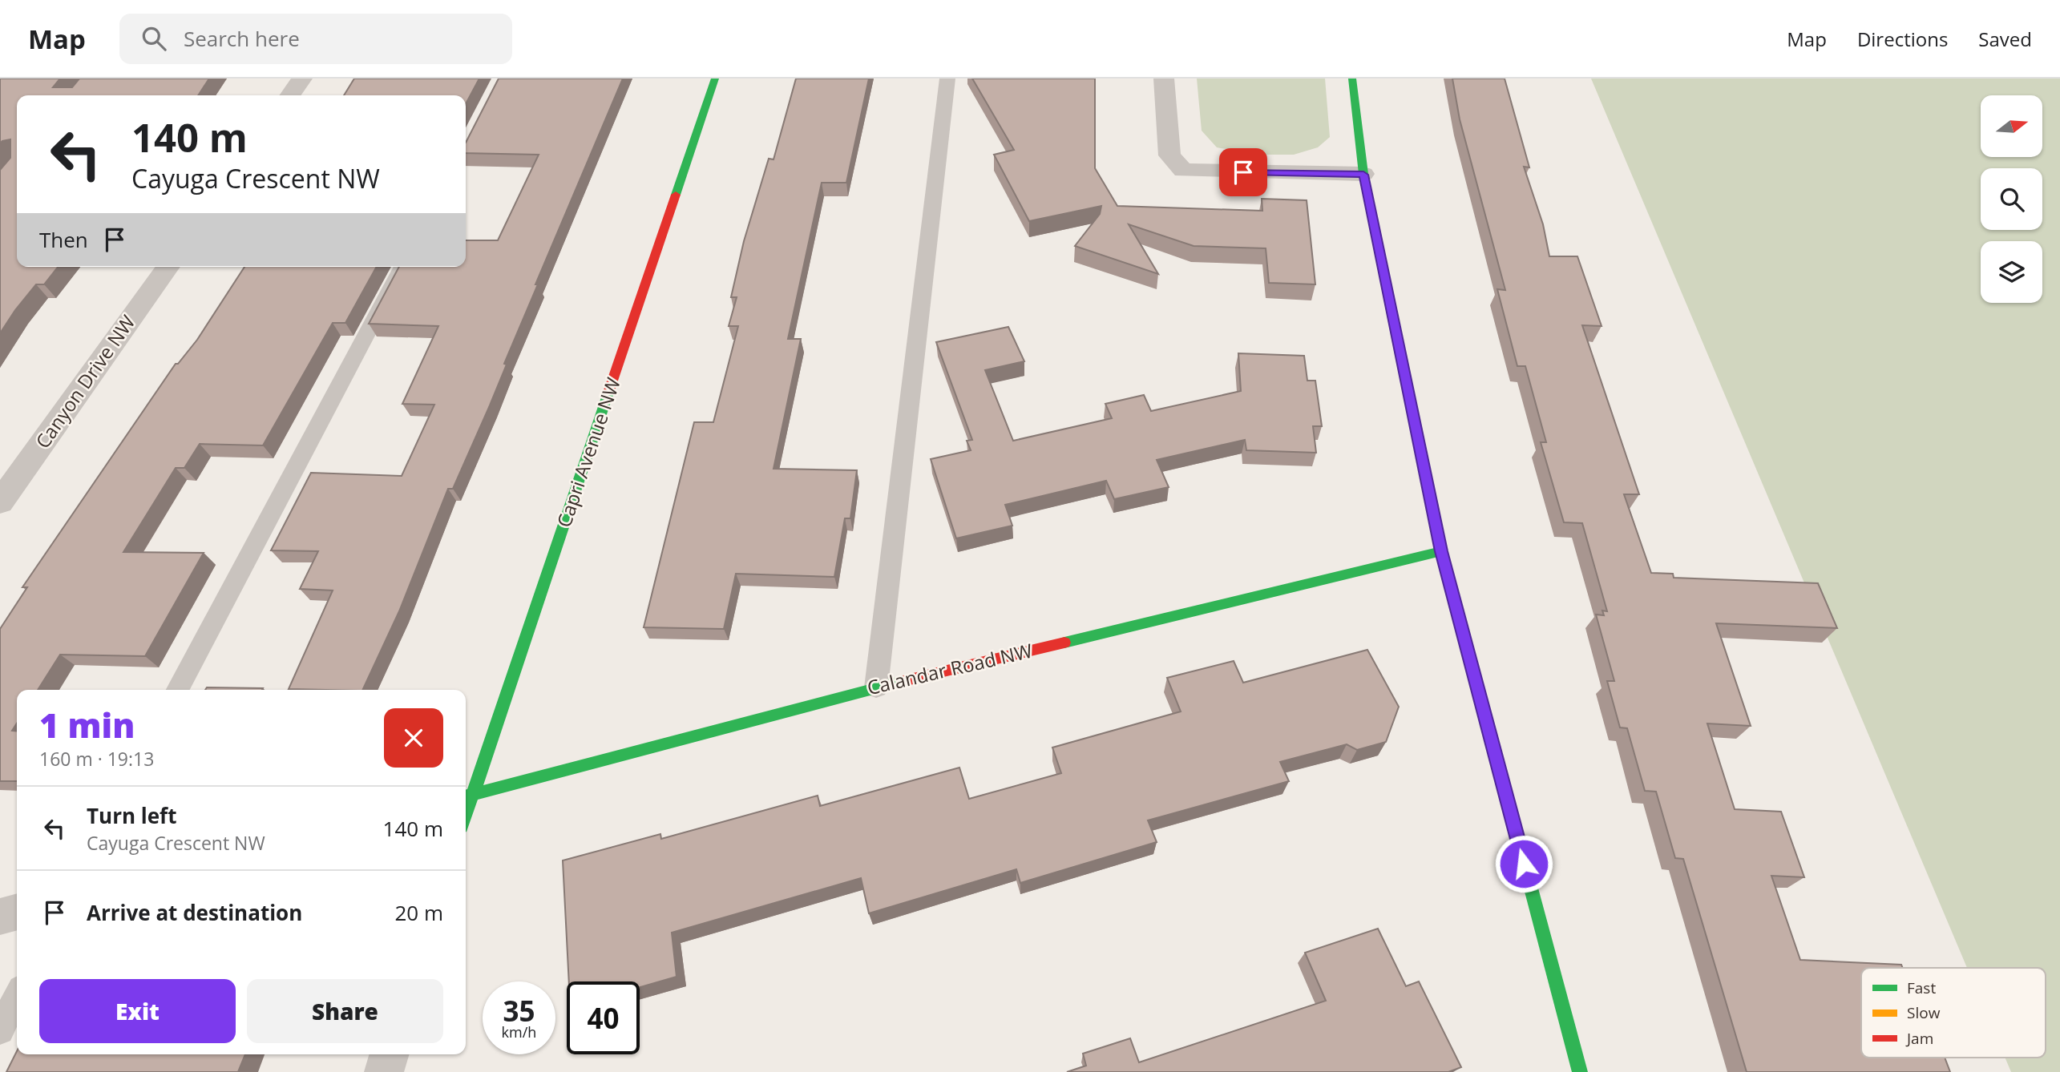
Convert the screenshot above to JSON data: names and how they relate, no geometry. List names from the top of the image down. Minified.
{"streets":{"street":["Canyon Drive NW","Capri Avenue NW","Calandar Road NW"]},"crossings":[["Capri Avenue NW","Calandar Road NW"]],"legend":["Fast","Slow","Jam"],"north":"right","page":{"header":"Map","search":"Search here","nav":["Map","Directions","Saved"],"turn":["140 m","Cayuga Crescent NW"],"then":"Then","heading":["1 min","160 m · 19:13"],"list":[{"name":"Turn left","note":"Cayuga Crescent NW","value":"140 m"},{"name":"Arrive at destination","value":"20 m"}],"buttons":["Exit","Share"],"speed":"35 km/h","limit":"40"}}
